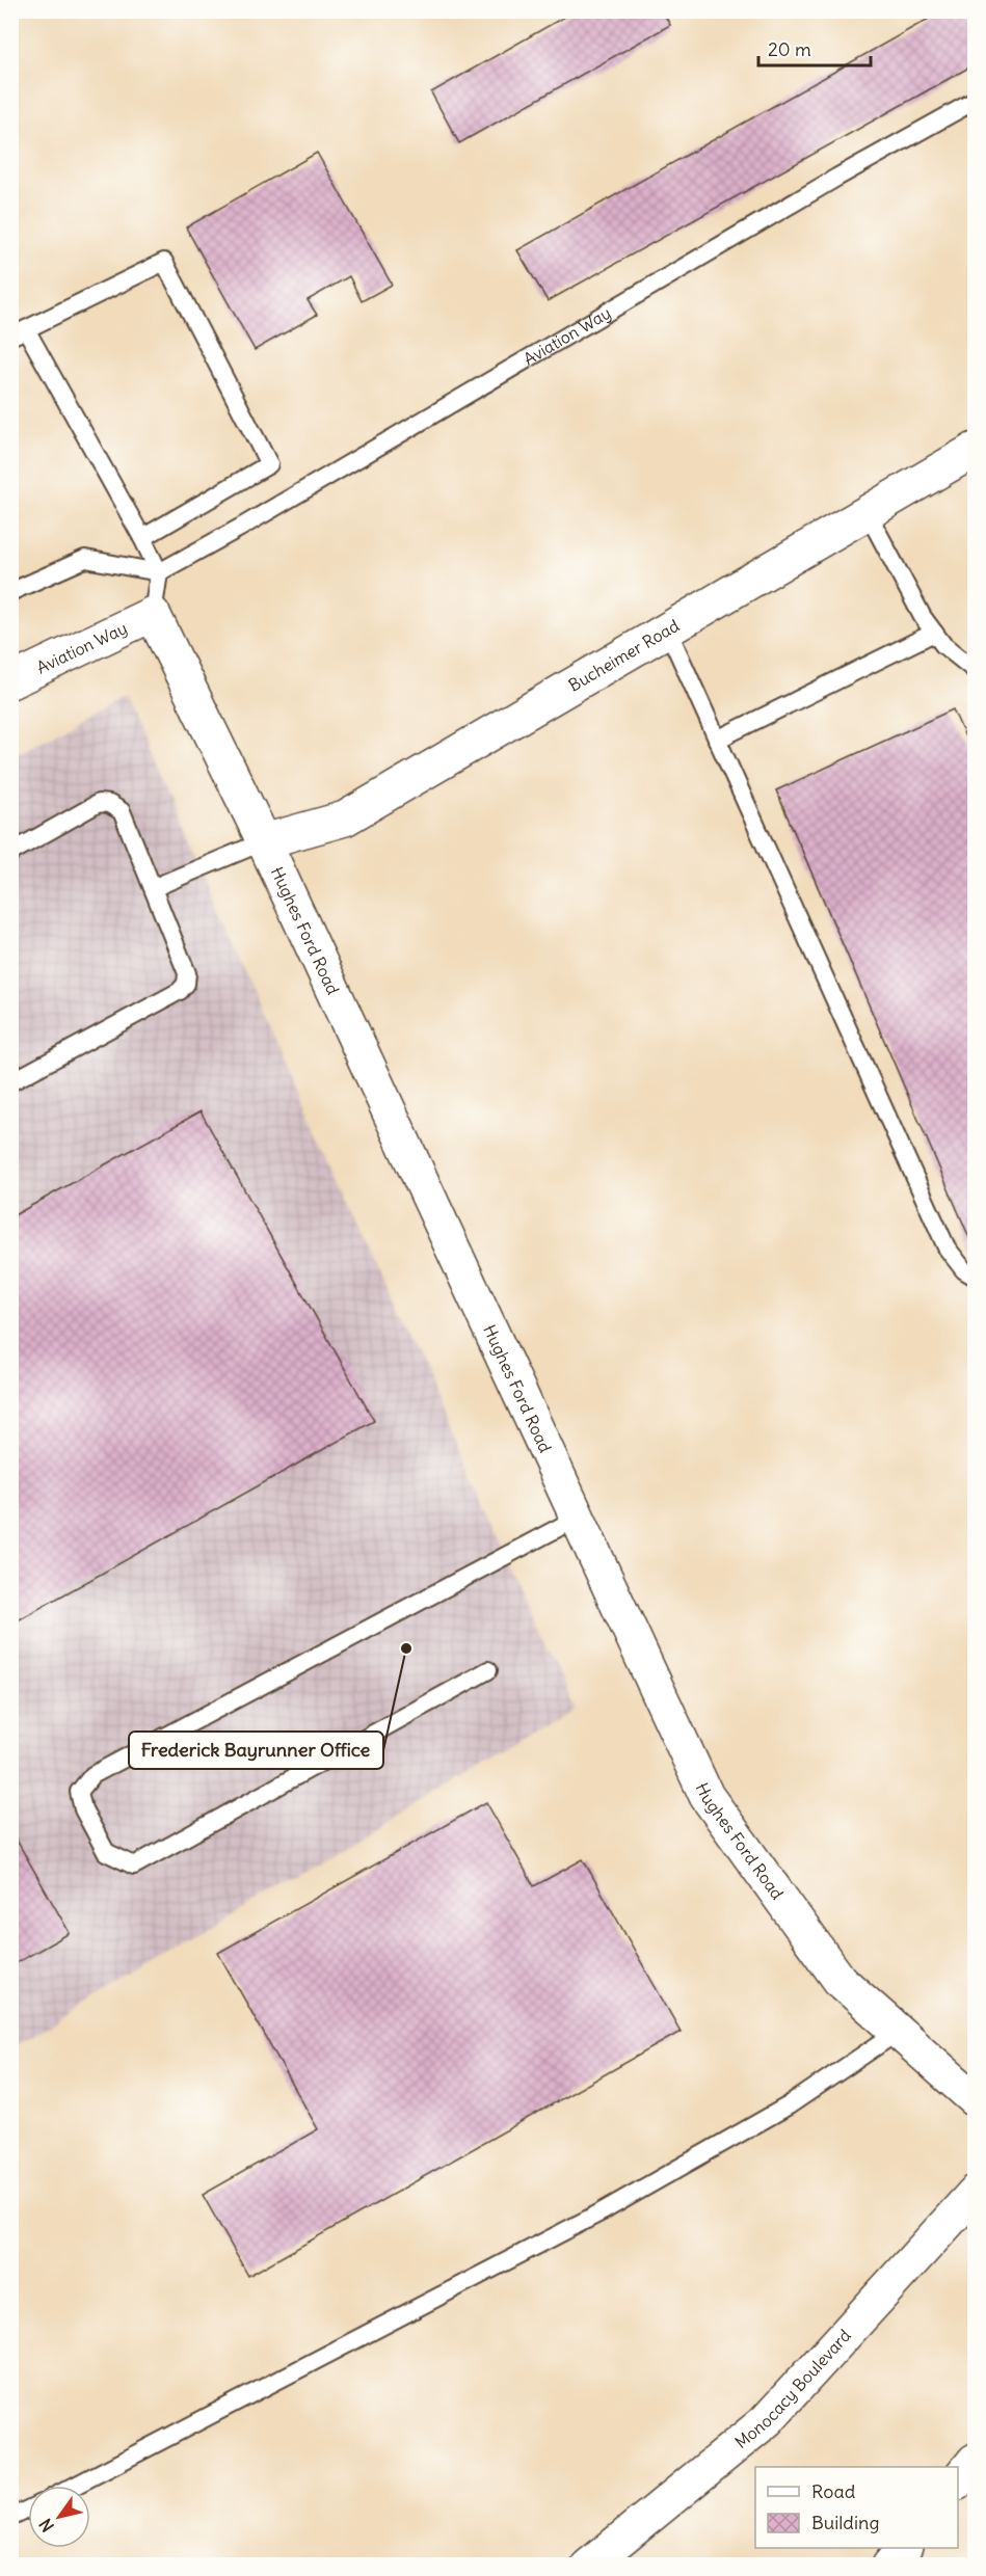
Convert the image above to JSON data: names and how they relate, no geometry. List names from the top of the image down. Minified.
{"streets":{"street":["Aviation Way","Bucheimer Road","Hughes Ford Road","Monocacy Boulevard"]},"crossings":[["Aviation Way","Hughes Ford Road"],["Bucheimer Road","Hughes Ford Road"]],"places":["Frederick Bayrunner Office"],"legend":["Road","Building"],"scale_bar":"20 m","north":"bottom left"}
